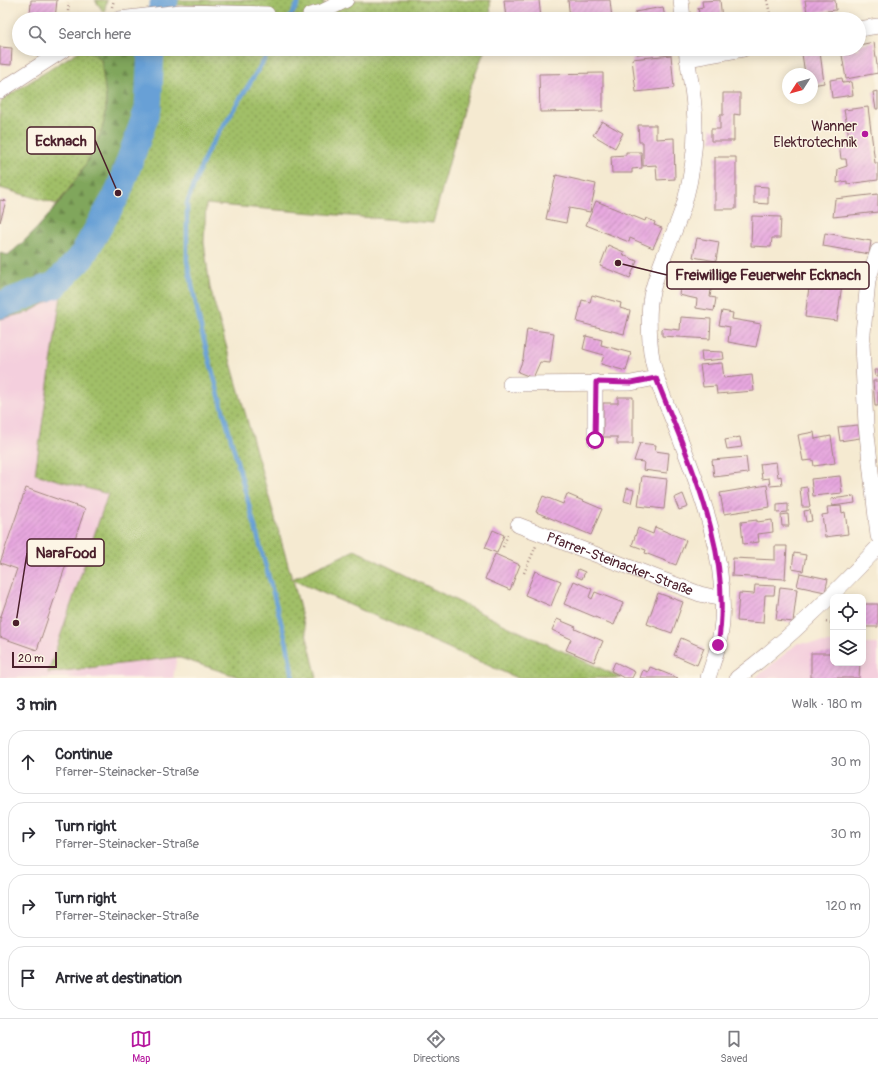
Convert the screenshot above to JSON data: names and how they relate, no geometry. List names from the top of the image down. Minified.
{"streets":{"street":["Pfarrer-Steinacker-Straße"]},"places":["Wanner Elektrotechnik","Ecknach","Freiwillige Feuerwehr Ecknach","NaraFood"],"scale_bar":"20 m","north":"bottom left","page":{"search":"Search here","scale":"20 m","heading":["3 min","Walk · 180 m"],"list":[["Continue","Pfarrer-Steinacker-Straße","30 m"],["Turn right","Pfarrer-Steinacker-Straße","30 m"],["Turn right","Pfarrer-Steinacker-Straße","120 m"],"Arrive at destination"],"nav":["Map","Directions","Saved"]}}
